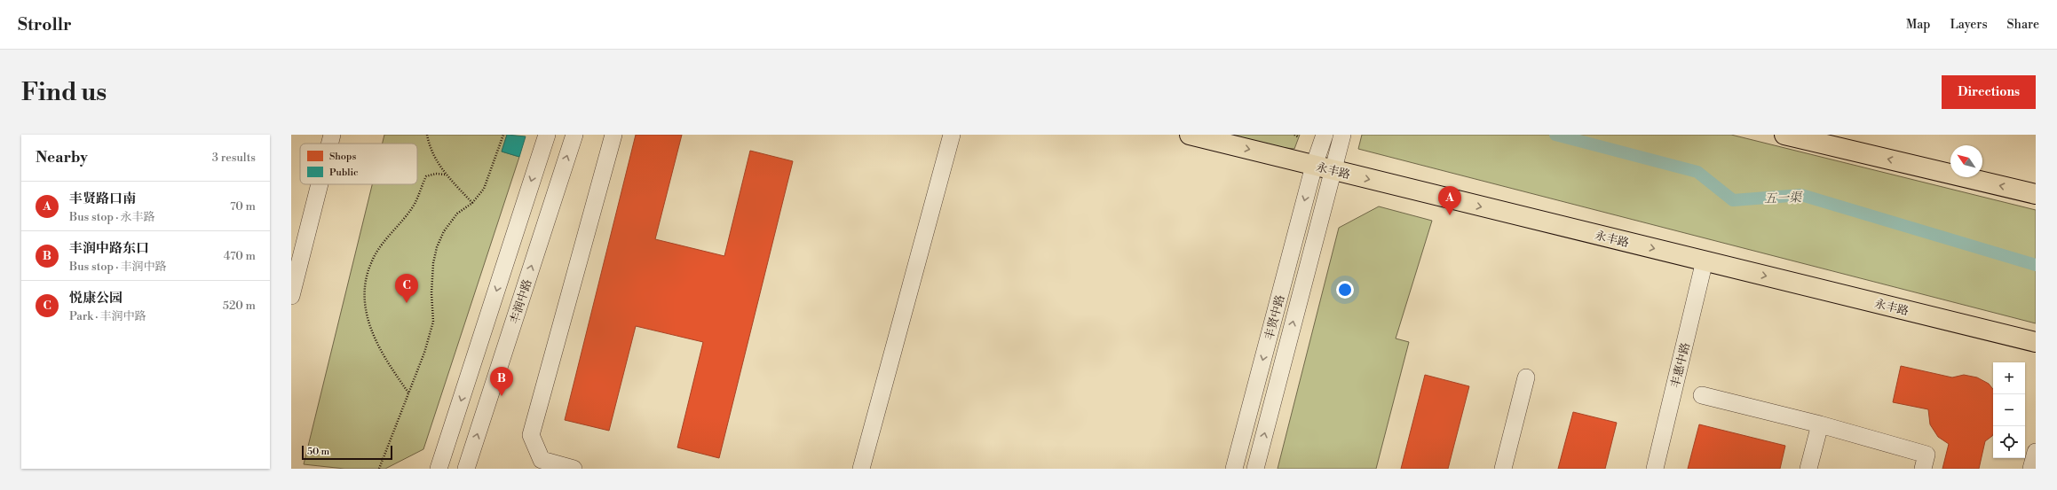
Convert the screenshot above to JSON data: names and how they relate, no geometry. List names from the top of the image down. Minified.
{"streets":{"main road":["永丰路"],"street":["丰润中路","丰贤中路","丰惠中路"]},"crossings":[["永丰路","丰贤中路"],["永丰路","丰惠中路"]],"water":["五一渠"],"legend":["Shops","Public"],"scale_bar":"50 m","north":"top left","page":{"header":"Strollr","nav":["Map","Layers","Share"],"buttons":"Directions","title":"Find us","heading":["Nearby","3 results"],"list":[{"mark":"A","name":"丰贤路口南","note":"Bus stop · 永丰路","value":"70 m"},{"mark":"B","name":"丰润中路东口","note":"Bus stop · 丰润中路","value":"470 m"},{"mark":"C","name":"悦康公园","note":"Park · 丰润中路","value":"520 m"}],"pins":["A","C","B"],"map_buttons":["+","−"],"scale":"50 m"}}
